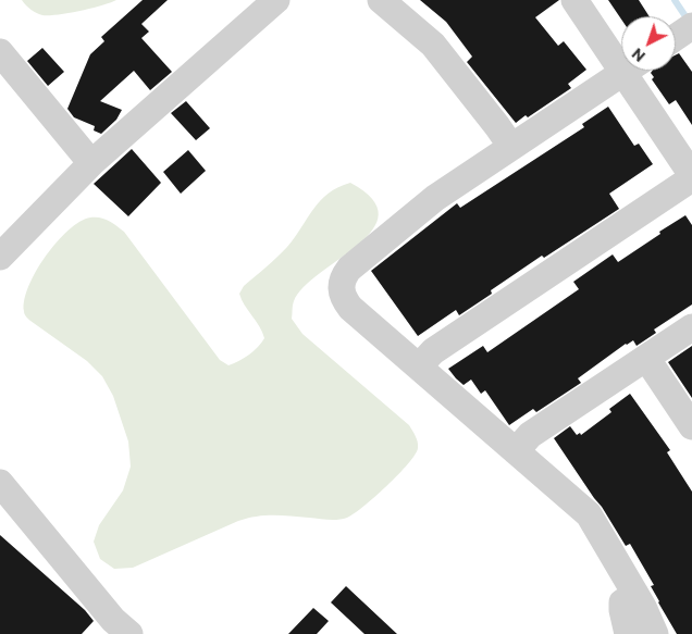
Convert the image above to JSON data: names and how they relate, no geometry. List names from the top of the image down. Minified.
{"north":"bottom left"}
